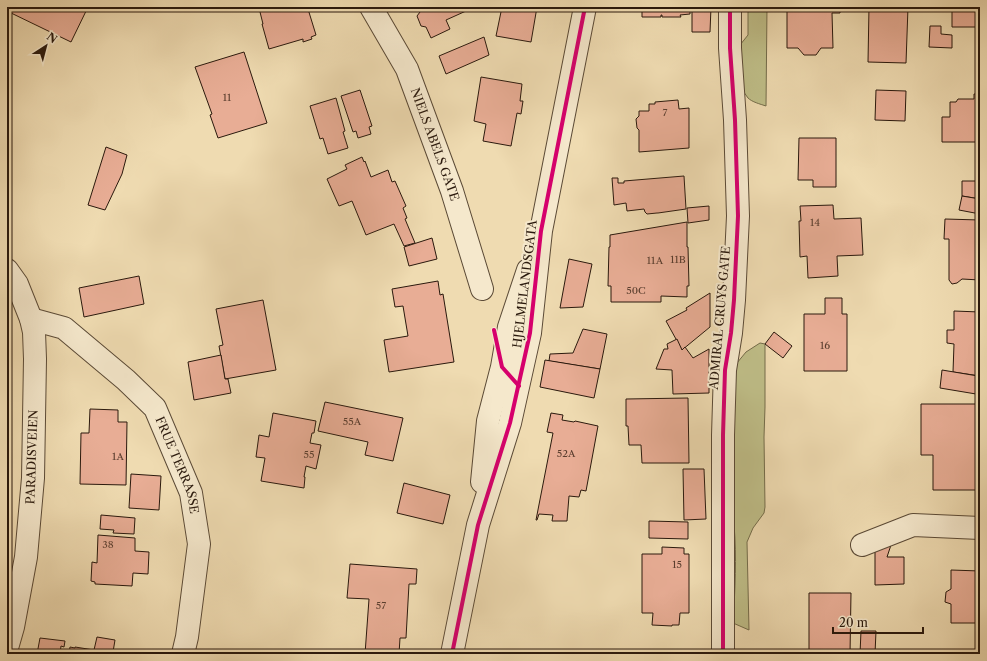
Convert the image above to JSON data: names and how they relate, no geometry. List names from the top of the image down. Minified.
{"streets":{"street":["NIELS ABELS GATE","HJELMELANDSGATA","ADMIRAL CRUYS GATE","PARADISVEIEN","FRUE TERRASSE"]},"crossings":[["PARADISVEIEN","FRUE TERRASSE"]],"house_numbers":["11","7","14","11B","11A","50C","16","55A","52A","55","1A","38","15","57"],"scale_bar":"20 m","north":"top right"}
